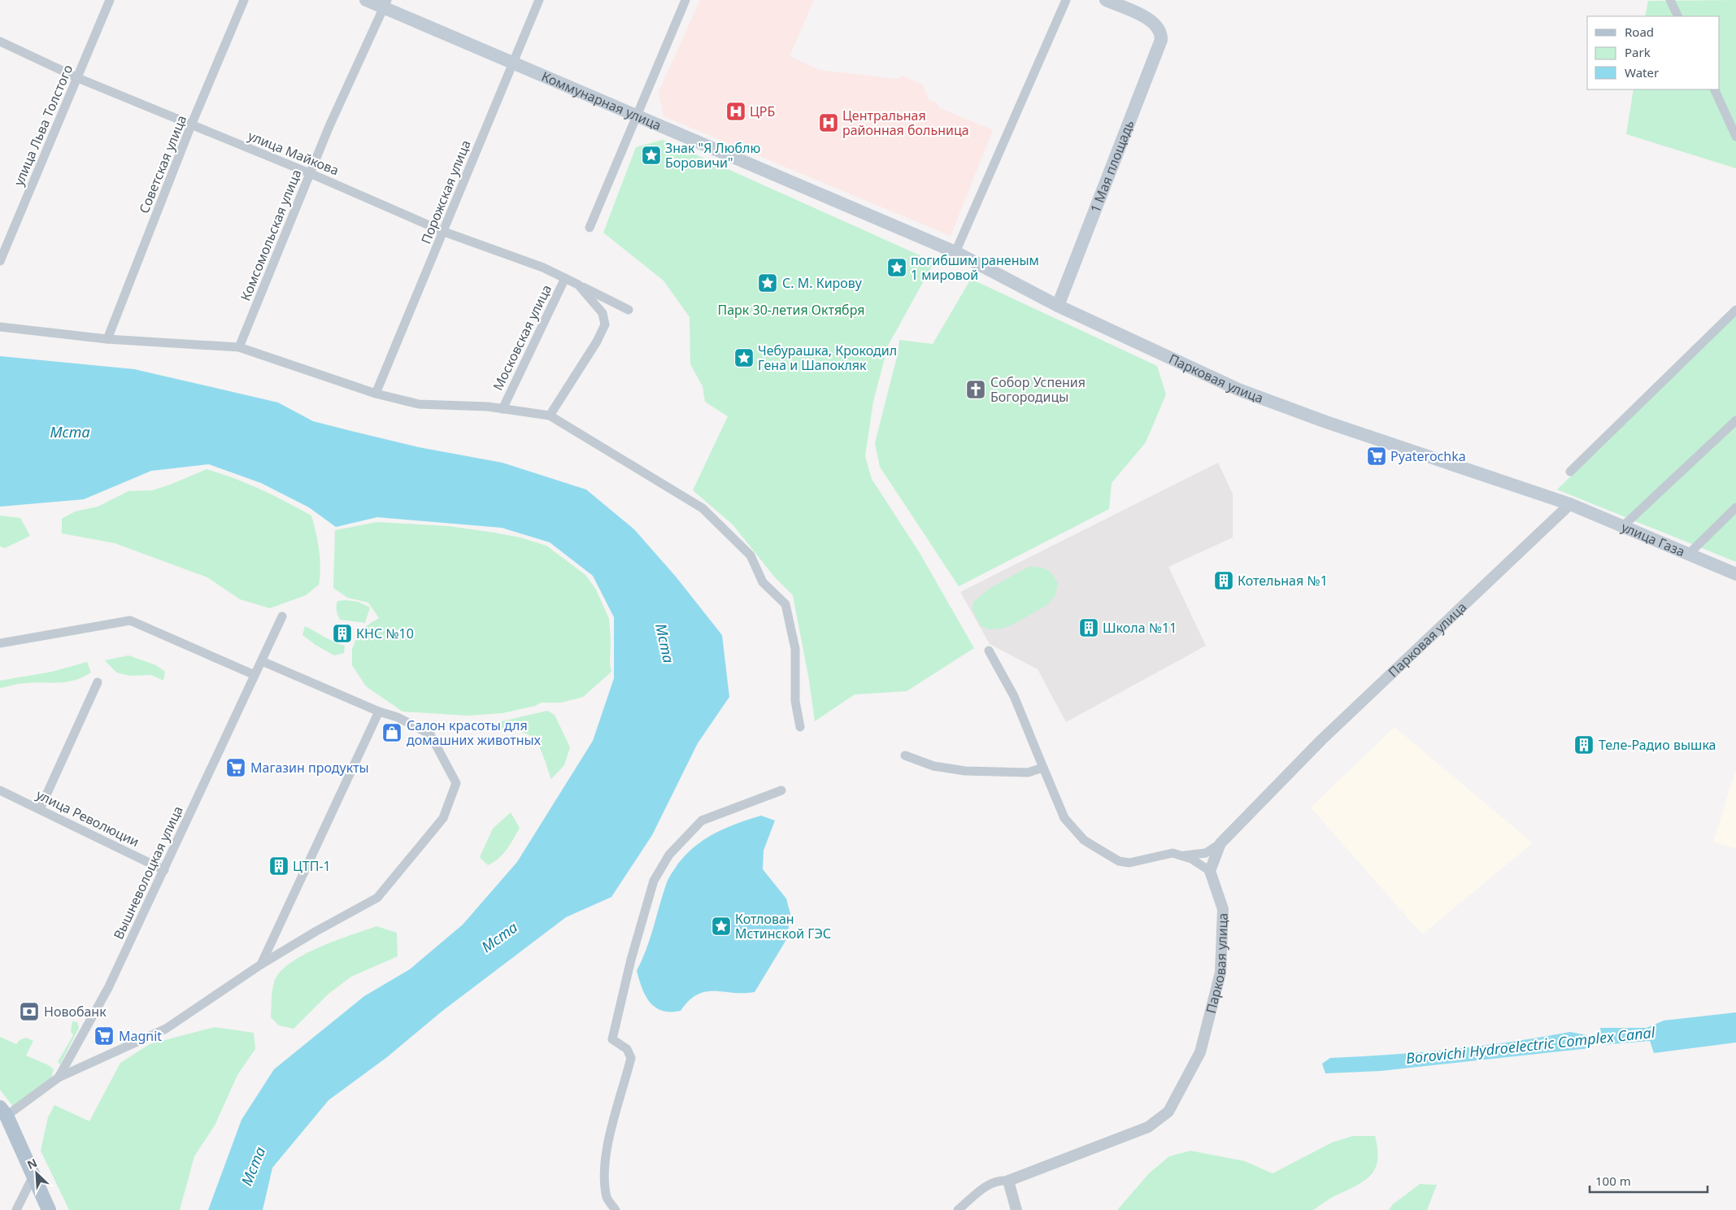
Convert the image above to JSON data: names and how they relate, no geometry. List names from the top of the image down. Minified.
{"streets":{"main road":["Коммунарная улица","1 Мая площадь","Парковая улица","улица Газа"],"street":["улица Льва Толстого","улица Майкова","Советская улица","Порожская улица","Комсомольская улица","Московская улица","улица Революции","Вышневолоцкая улица"]},"crossings":[["Коммунарная улица","1 Мая площадь"],["Коммунарная улица","Порожская улица"],["Коммунарная улица","Комсомольская улица"],["Коммунарная улица","Парковая улица"],["улица Льва Толстого","улица Майкова"],["улица Майкова","Советская улица"],["улица Майкова","Порожская улица"],["улица Майкова","Комсомольская улица"],["улица Майкова","Московская улица"],["1 Мая площадь","Парковая улица"],["Парковая улица","улица Газа"],["улица Революции","Вышневолоцкая улица"]],"water":["Мста","Borovichi Hydroelectric Complex Canal"],"parks":["Парк 30-летия Октября"],"places":{"hospital":["ЦРБ","Центральная районная больница"],"place":["Знак \"Я Люблю Боровичи\"","погибшим раненым 1 мировой","С. М. Кирову","Чебурашка, Крокодил Гена и Шапокляк","Котлован Мстинской ГЭС"],"church":["Собор Успения Богородицы"],"supermarket":["Pyaterochka","Магазин продукты","Magnit"],"building":["Котельная №1","Школа №11","КНС №10","Теле-Радио вышка","ЦТП-1"],"shop":["Салон красоты для домашних животных"],"bank":["Новобанк"]},"legend":["Road","Park","Water"],"scale_bar":"100 m","north":"top left"}
